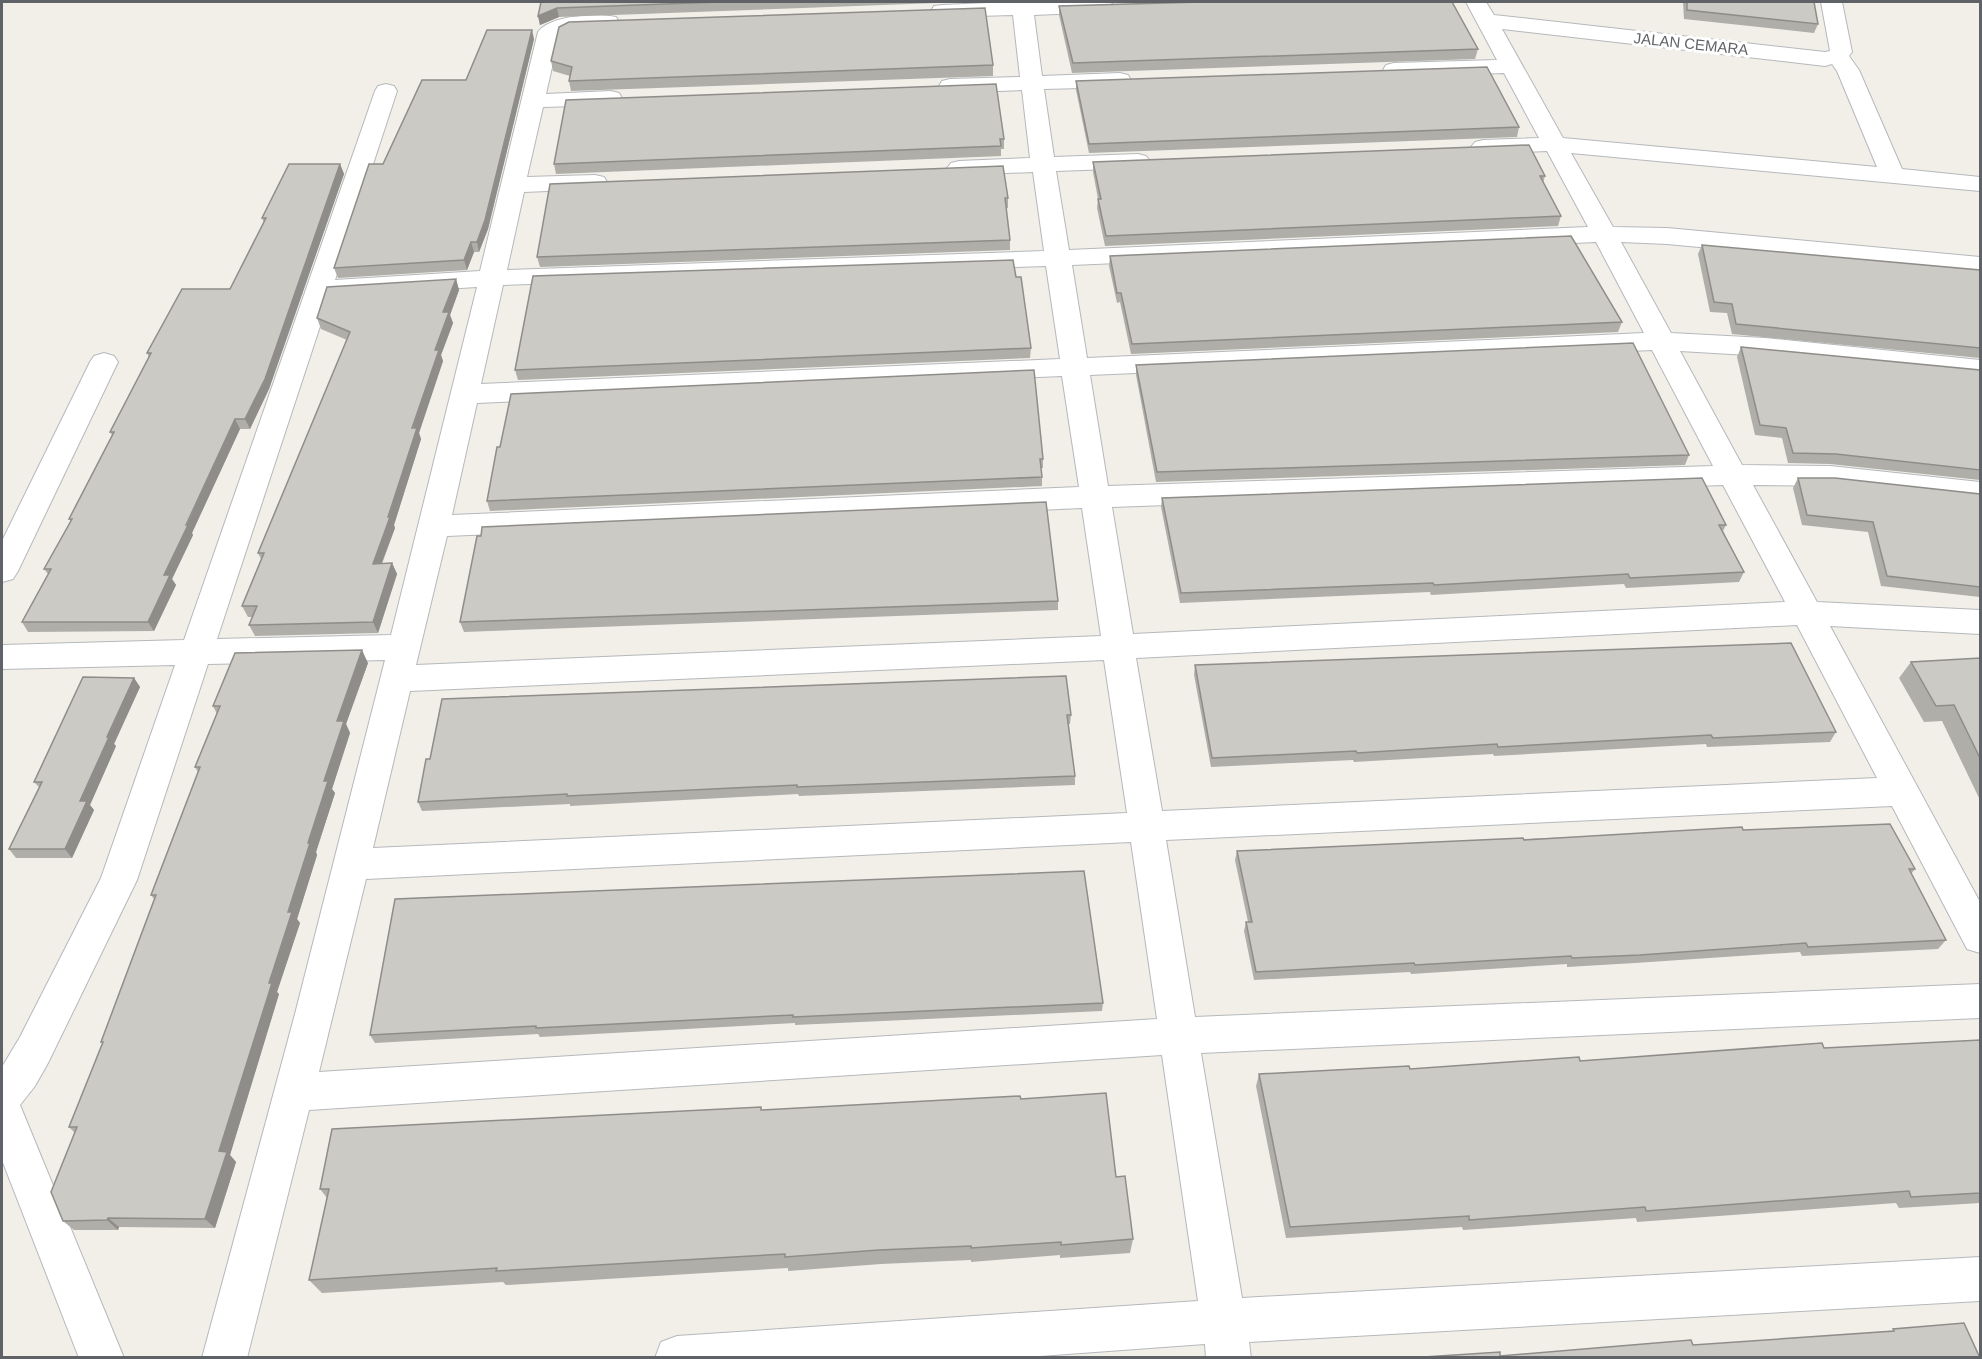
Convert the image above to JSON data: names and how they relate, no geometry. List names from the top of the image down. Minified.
{"streets":{"street":["JALAN CEMARA"]}}
